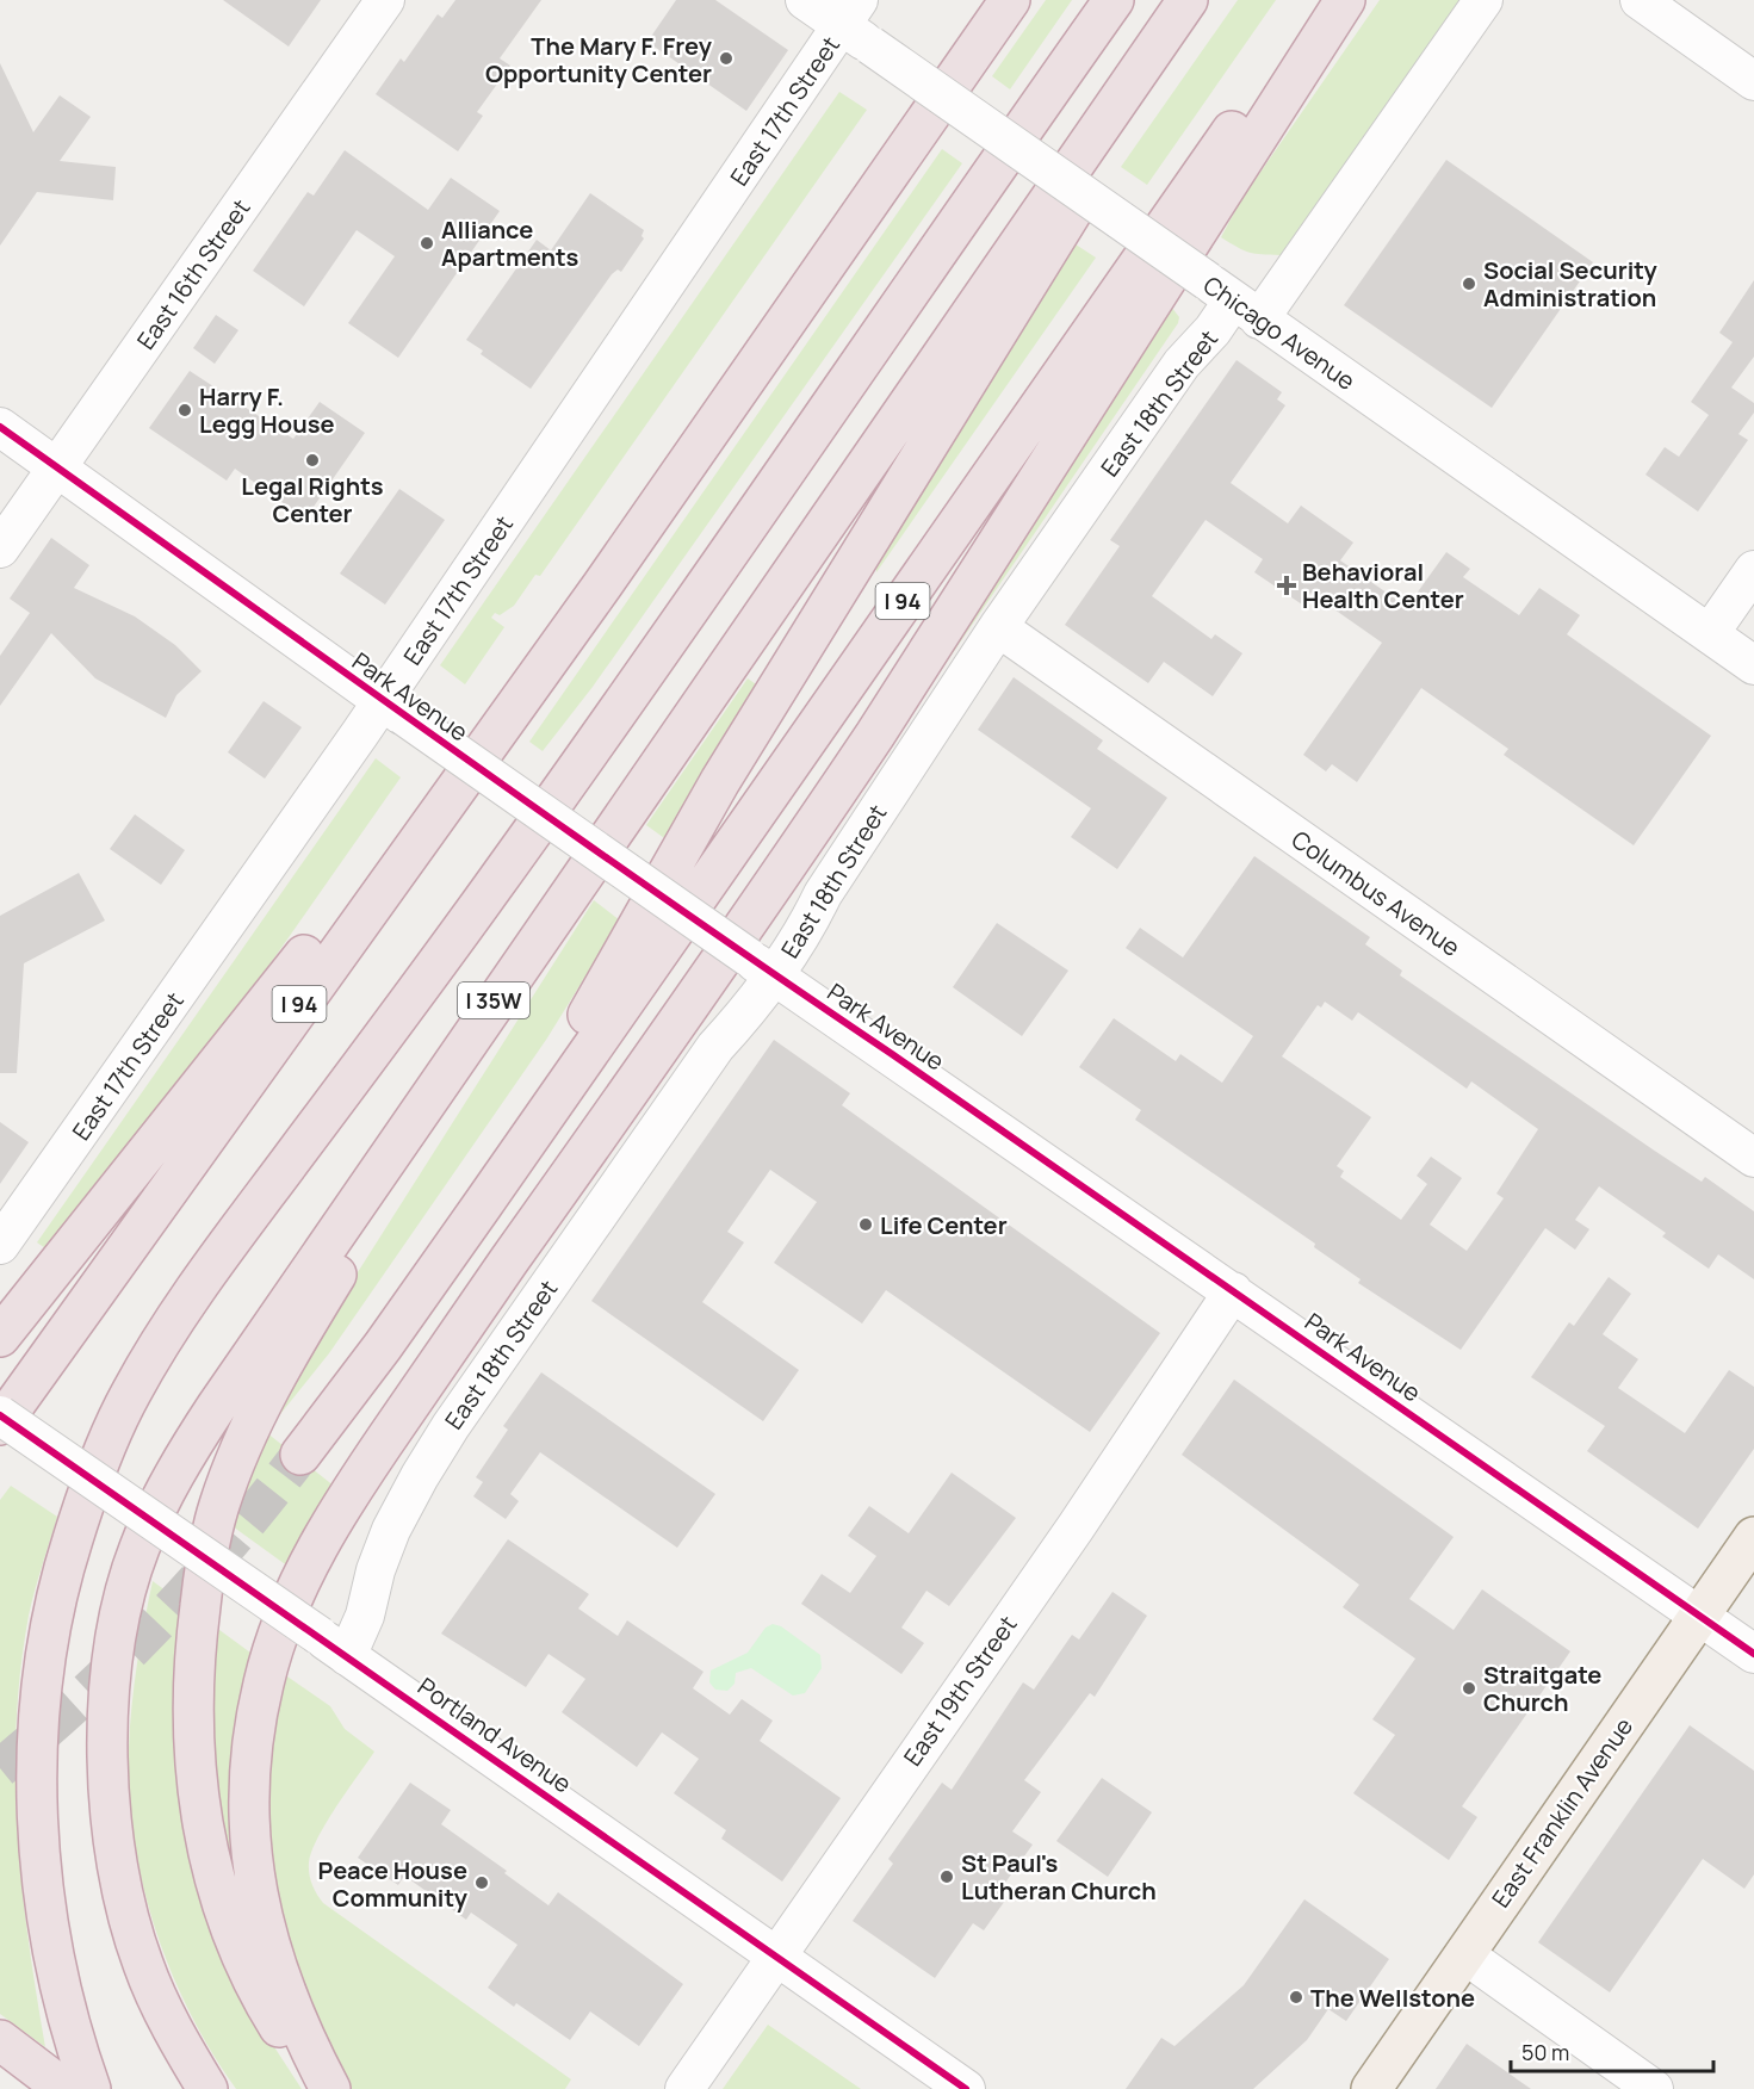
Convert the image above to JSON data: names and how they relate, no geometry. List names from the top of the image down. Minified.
{"streets":{"highway":["I 94","I 35W"],"main road":["East Franklin Avenue"],"street":["East 17th Street","East 16th Street","Chicago Avenue","East 18th Street","Park Avenue","Columbus Avenue","East 19th Street","Portland Avenue"]},"crossings":[["East 17th Street","Chicago Avenue"],["East 17th Street","Park Avenue"],["East 16th Street","Park Avenue"],["Chicago Avenue","East 18th Street"],["East 18th Street","Park Avenue"],["East 18th Street","Columbus Avenue"],["East 18th Street","Portland Avenue"],["Park Avenue","East 19th Street"],["Park Avenue","East Franklin Avenue"],["East 19th Street","Portland Avenue"]],"places":{"other":["The Mary F. Frey Opportunity Center","Alliance Apartments","Social Security Administration","Harry F. Legg House","Legal Rights Center","Life Center","Straitgate Church","St Paul's Lutheran Church","Peace House Community","The Wellstone"],"health":["Behavioral Health Center"]},"scale_bar":"50 m"}
